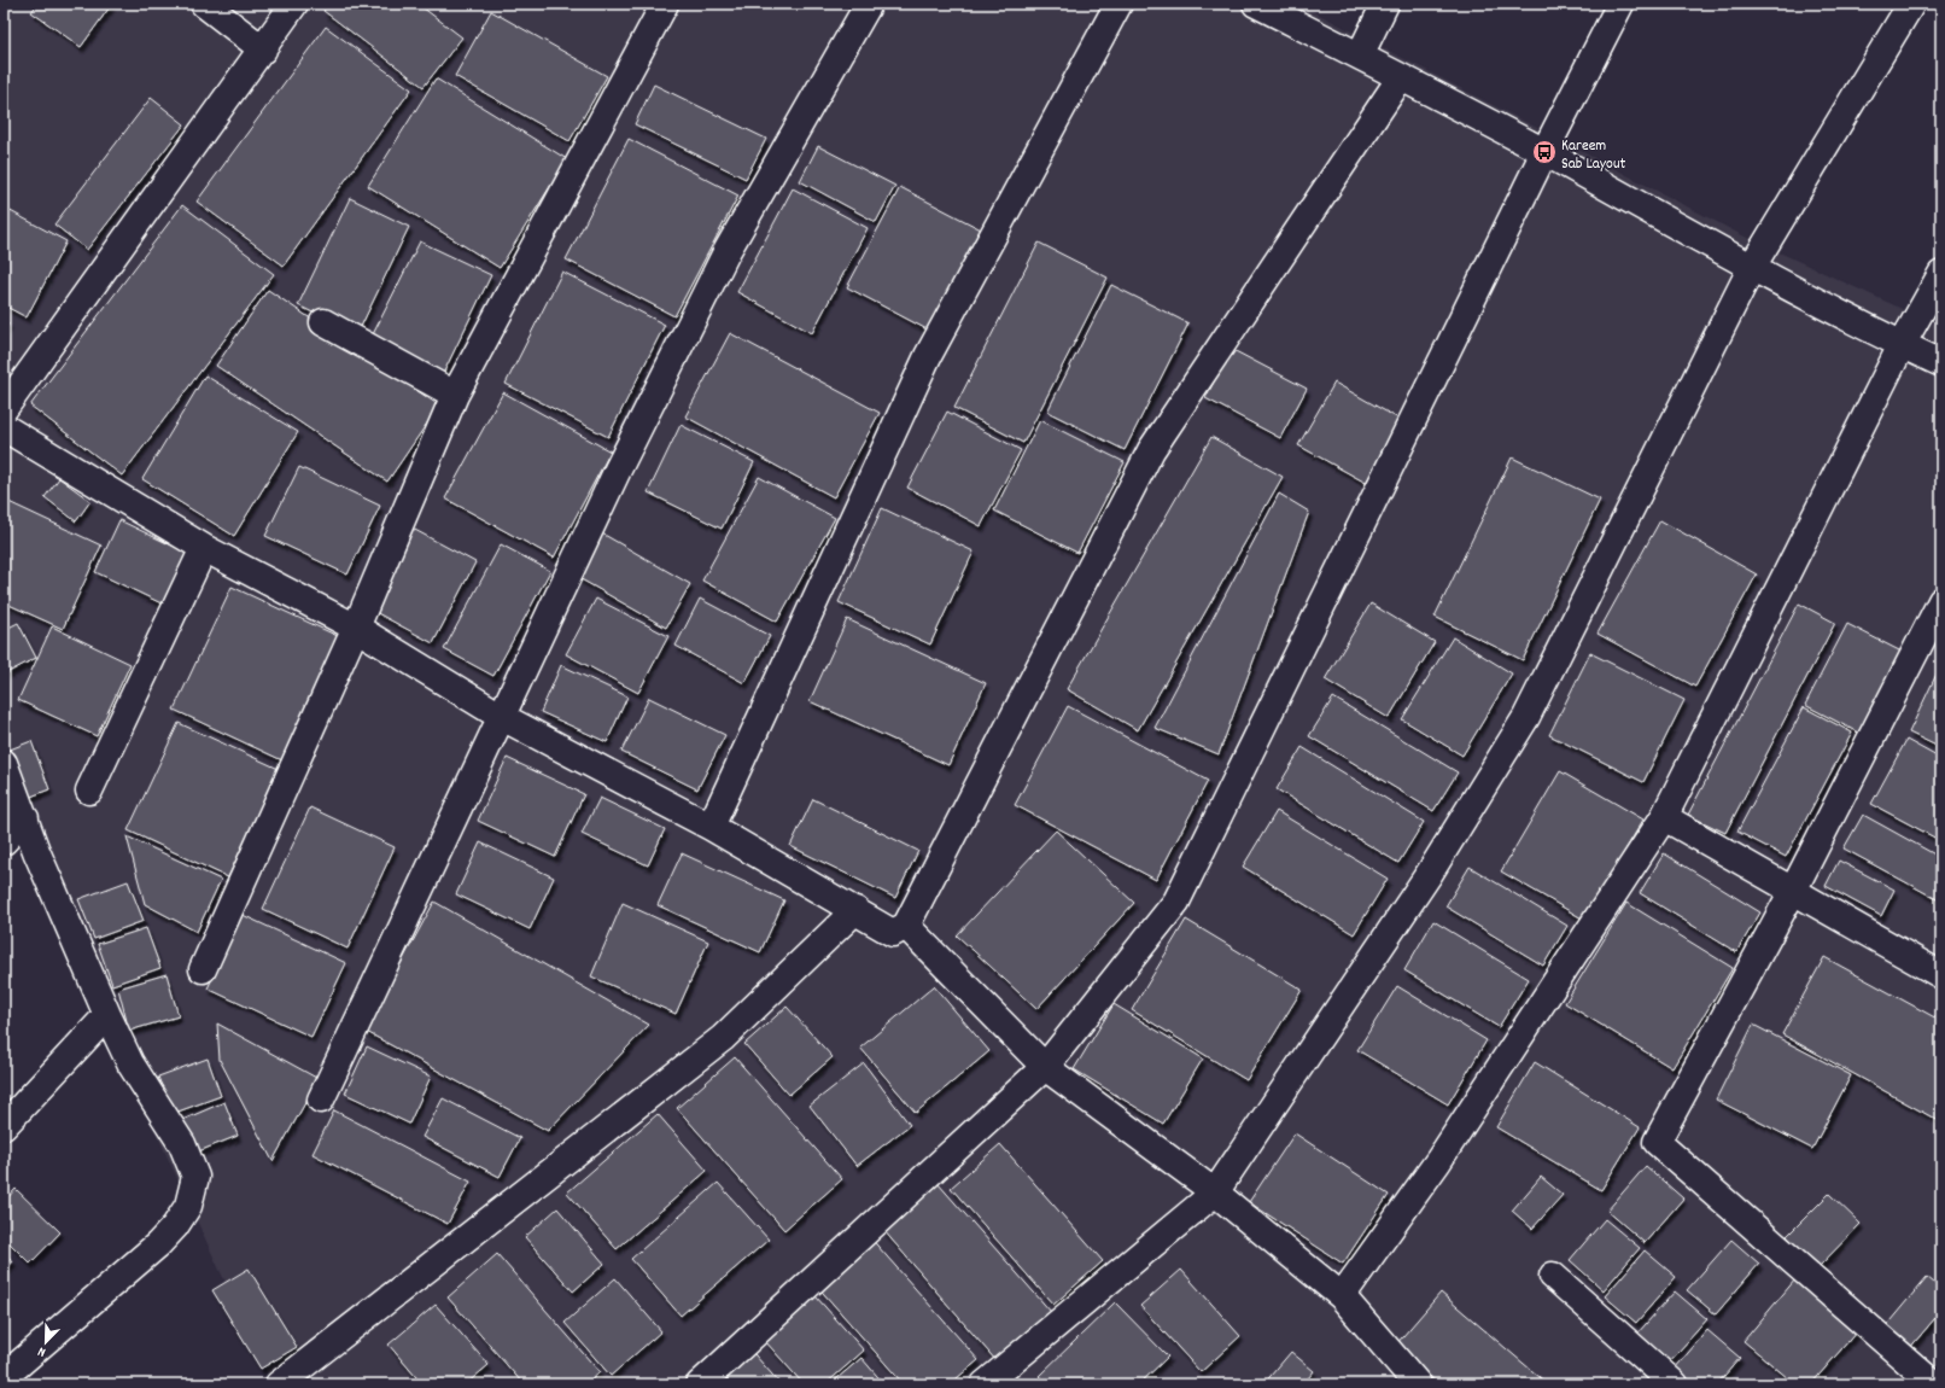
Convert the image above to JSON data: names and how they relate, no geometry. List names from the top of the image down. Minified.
{"places":{"bus stop":["Kareem Sab Layout"]},"north":"bottom left"}
